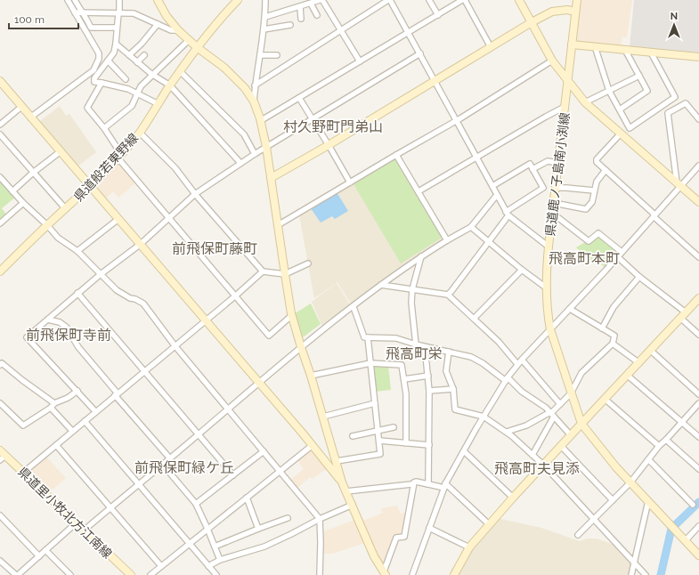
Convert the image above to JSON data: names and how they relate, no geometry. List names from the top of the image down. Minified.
{"streets":{"street":["県道般若東野線","県道鹿ノ子島南小渕線","県道里小牧北方江南線"]},"districts":["村久野町門弟山","前飛保町藤町","飛高町本町","前飛保町寺前","飛高町栄","前飛保町緑ケ丘","飛高町夫見添"],"scale_bar":"100 m","north":"top"}
